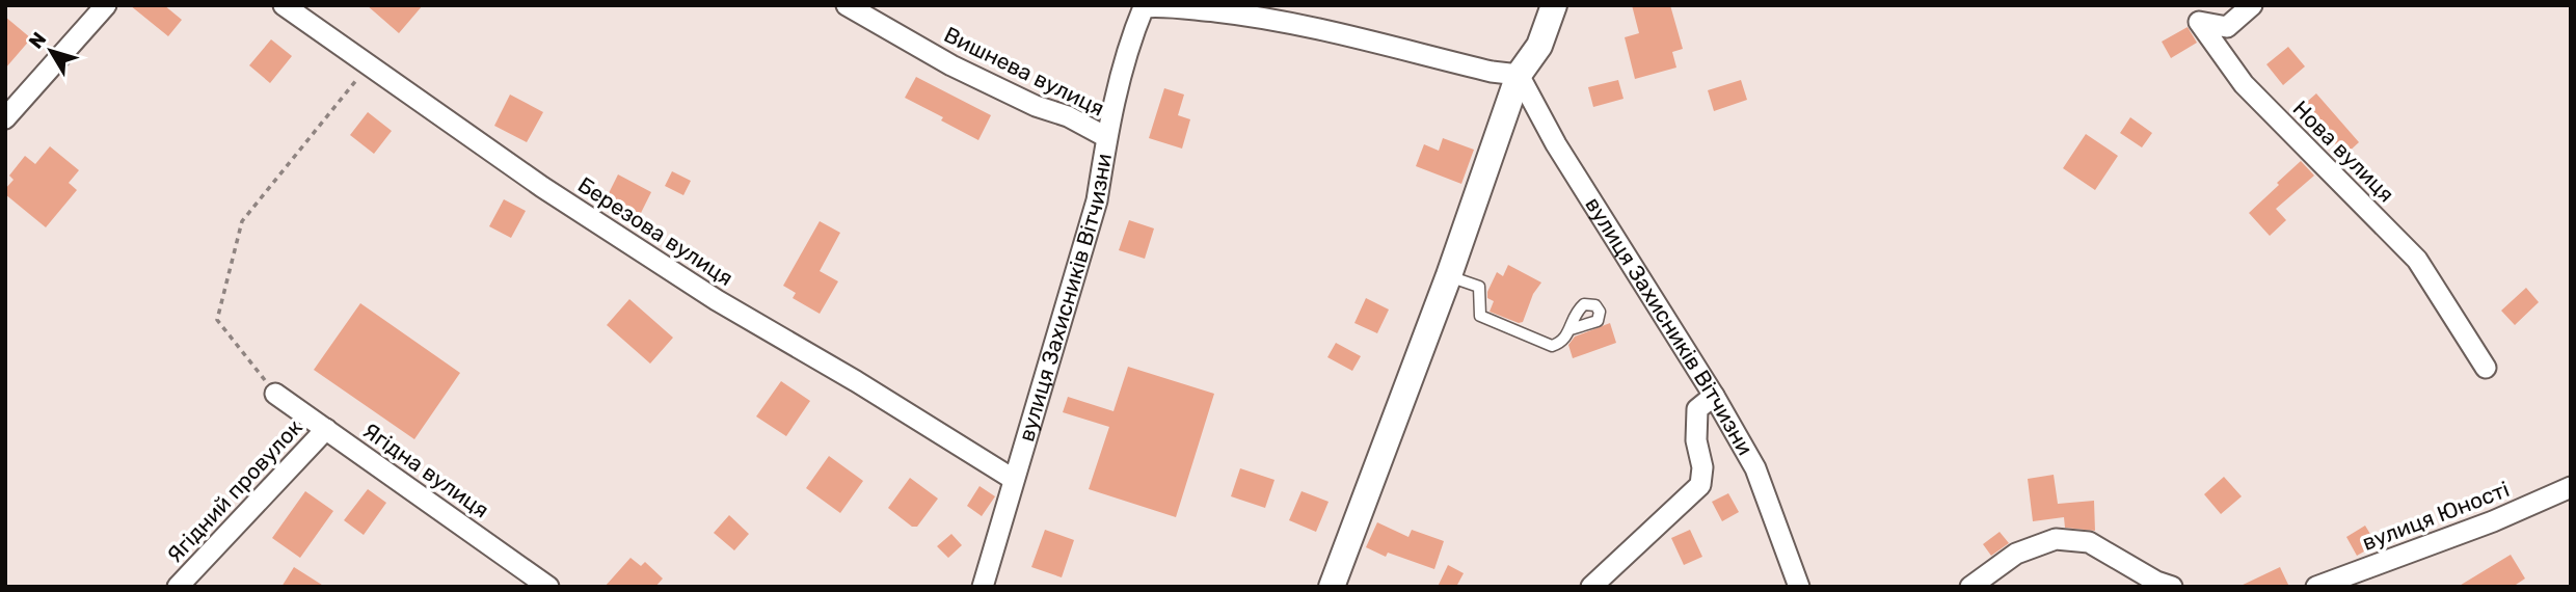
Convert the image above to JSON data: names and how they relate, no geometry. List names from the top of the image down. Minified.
{"streets":{"street":["Вишнева вулиця","Нова вулиця","Березова вулиця","вулиця Захисників Вітчизни","Ягідна вулиця","Ягідний провулок","вулиця Юності"]},"crossings":[["Вишнева вулиця","вулиця Захисників Вітчизни"],["Березова вулиця","вулиця Захисників Вітчизни"],["Ягідна вулиця","Ягідний провулок"]],"north":"top left"}
